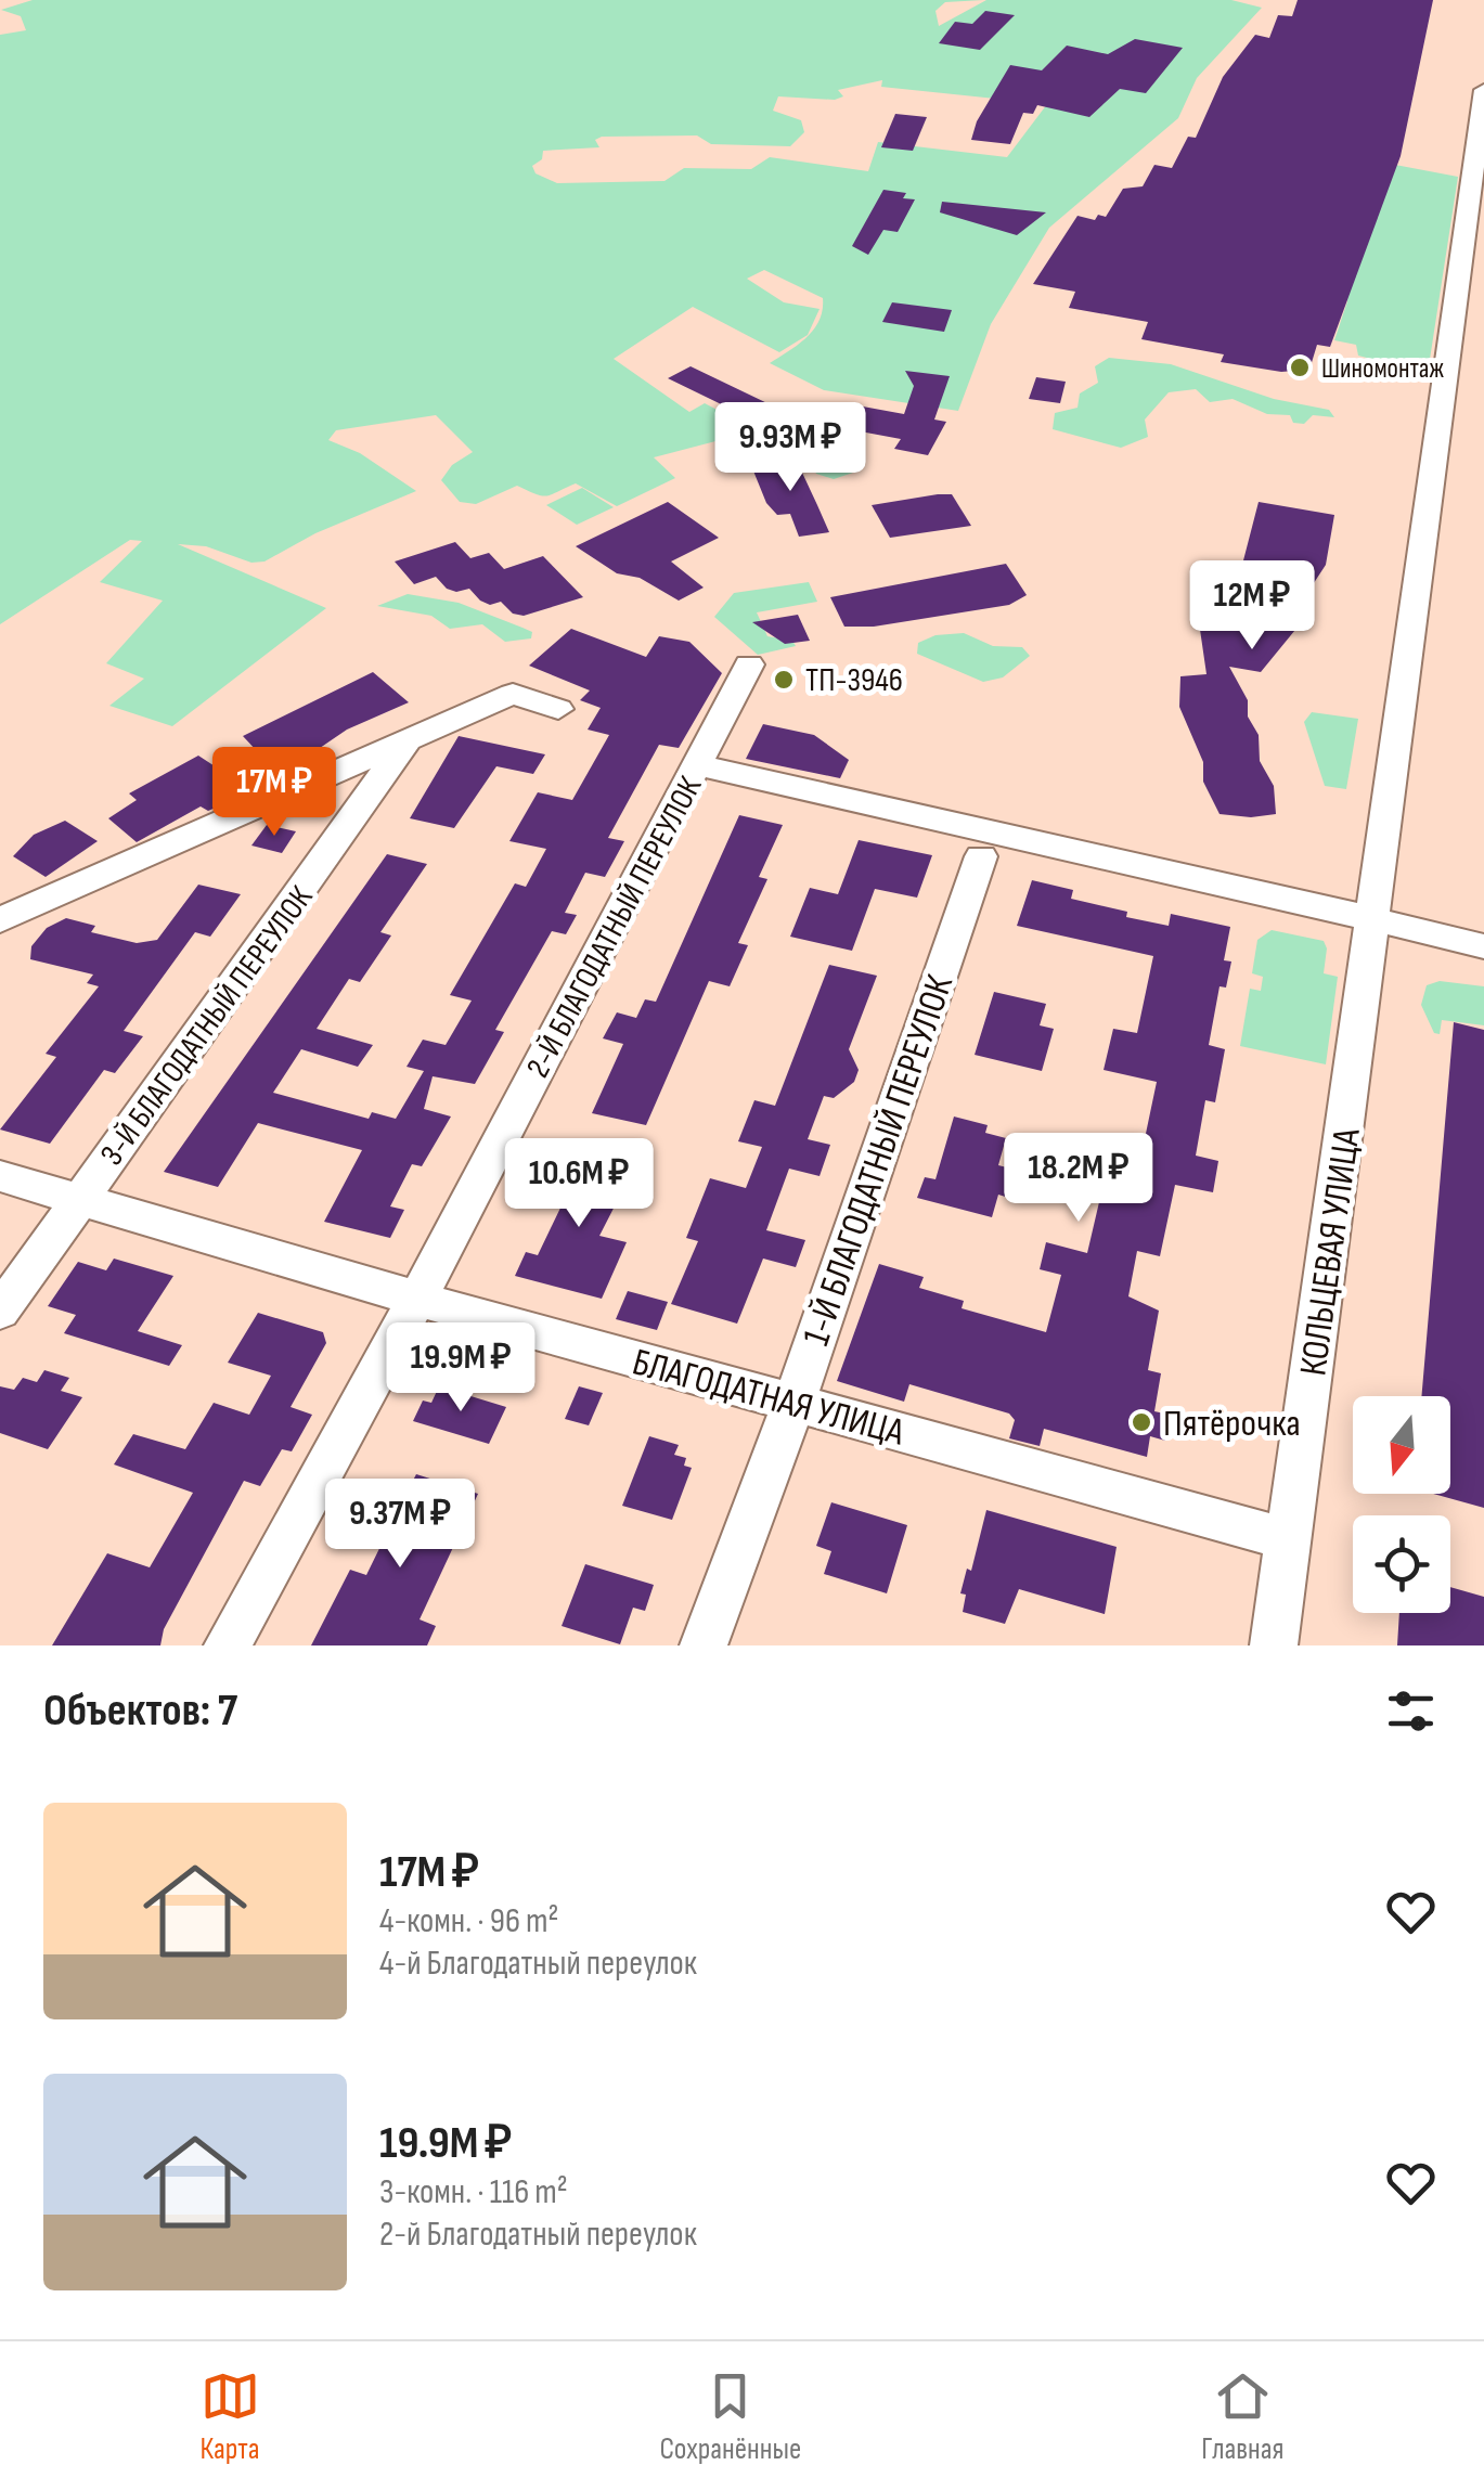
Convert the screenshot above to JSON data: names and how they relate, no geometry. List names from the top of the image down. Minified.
{"streets":{"street":["2-Й БЛАГОДАТНЫЙ ПЕРЕУЛОК","3-Й БЛАГОДАТНЫЙ ПЕРЕУЛОК","1-Й БЛАГОДАТНЫЙ ПЕРЕУЛОК","КОЛЬЦЕВАЯ УЛИЦА","БЛАГОДАТНАЯ УЛИЦА"]},"crossings":[["2-Й БЛАГОДАТНЫЙ ПЕРЕУЛОК","БЛАГОДАТНАЯ УЛИЦА"],["3-Й БЛАГОДАТНЫЙ ПЕРЕУЛОК","БЛАГОДАТНАЯ УЛИЦА"],["1-Й БЛАГОДАТНЫЙ ПЕРЕУЛОК","БЛАГОДАТНАЯ УЛИЦА"],["КОЛЬЦЕВАЯ УЛИЦА","БЛАГОДАТНАЯ УЛИЦА"]],"places":["Шиномонтаж","ТП-3946","Пятёрочка"],"north":"bottom","page":{"price":["9.93M ₽","12M ₽","17M ₽","18.2M ₽","10.6M ₽","19.9M ₽","9.37M ₽"],"heading":"Объектов: 7","list":[{"name":"17M ₽","note":"4-комн. · 96 m² · 4-й Благодатный переулок"},{"name":"19.9M ₽","note":"3-комн. · 116 m² · 2-й Благодатный переулок"}],"tabs":["Карта","Сохранённые","Главная"]}}
